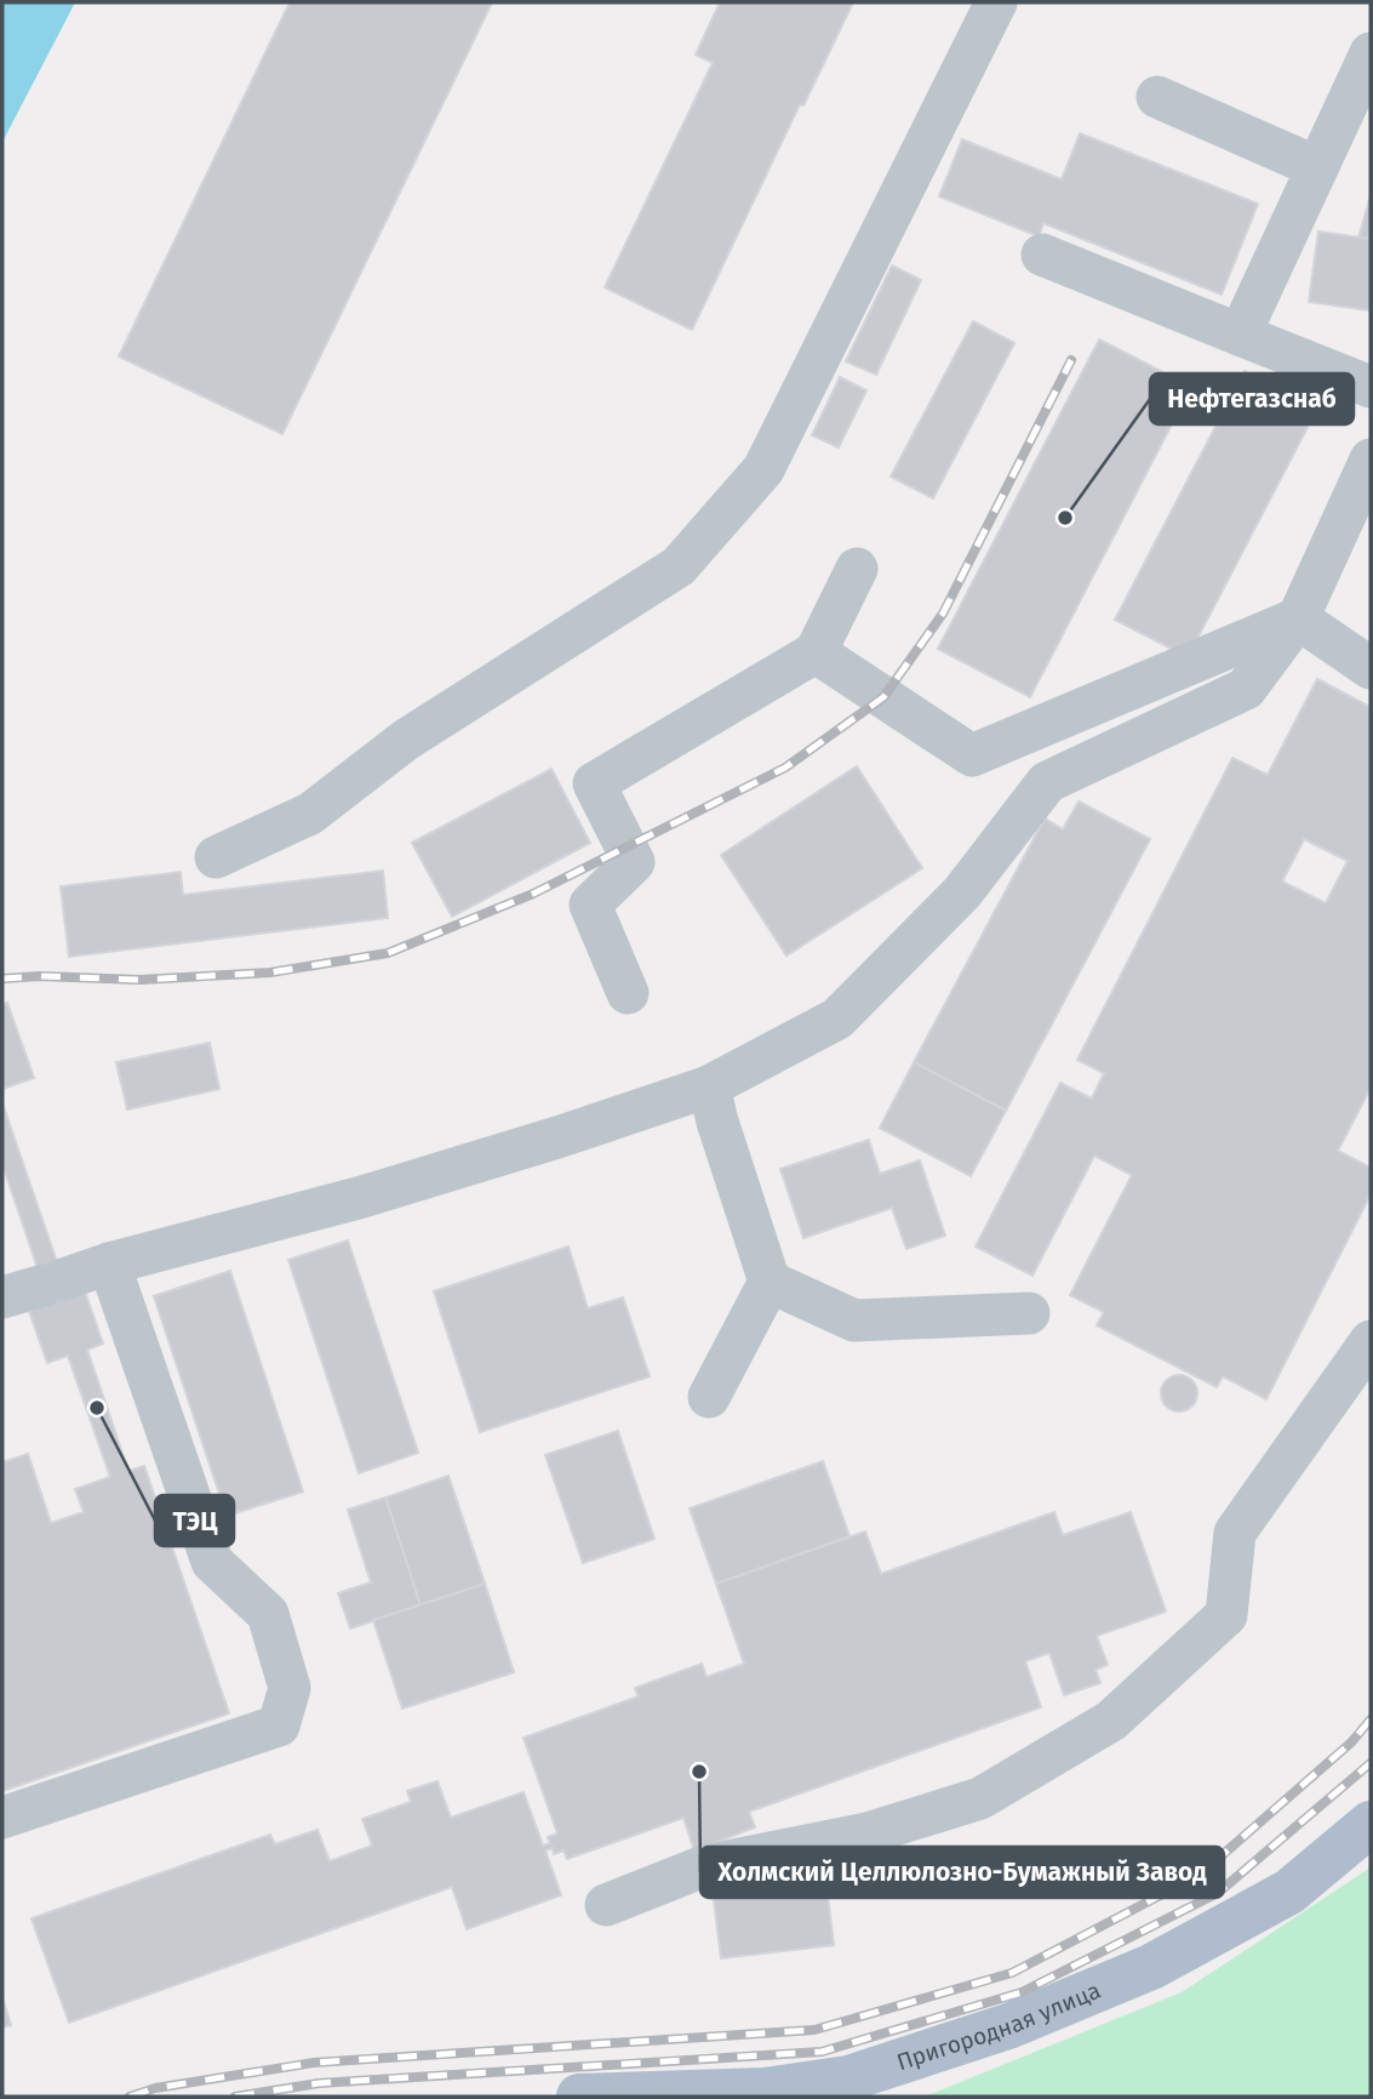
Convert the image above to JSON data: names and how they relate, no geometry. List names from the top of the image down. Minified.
{"streets":{"main road":["Пригородная улица"]},"places":["Нефтегазснаб","ТЭЦ","Холмский Целлюлозно-Бумажный Завод"]}
